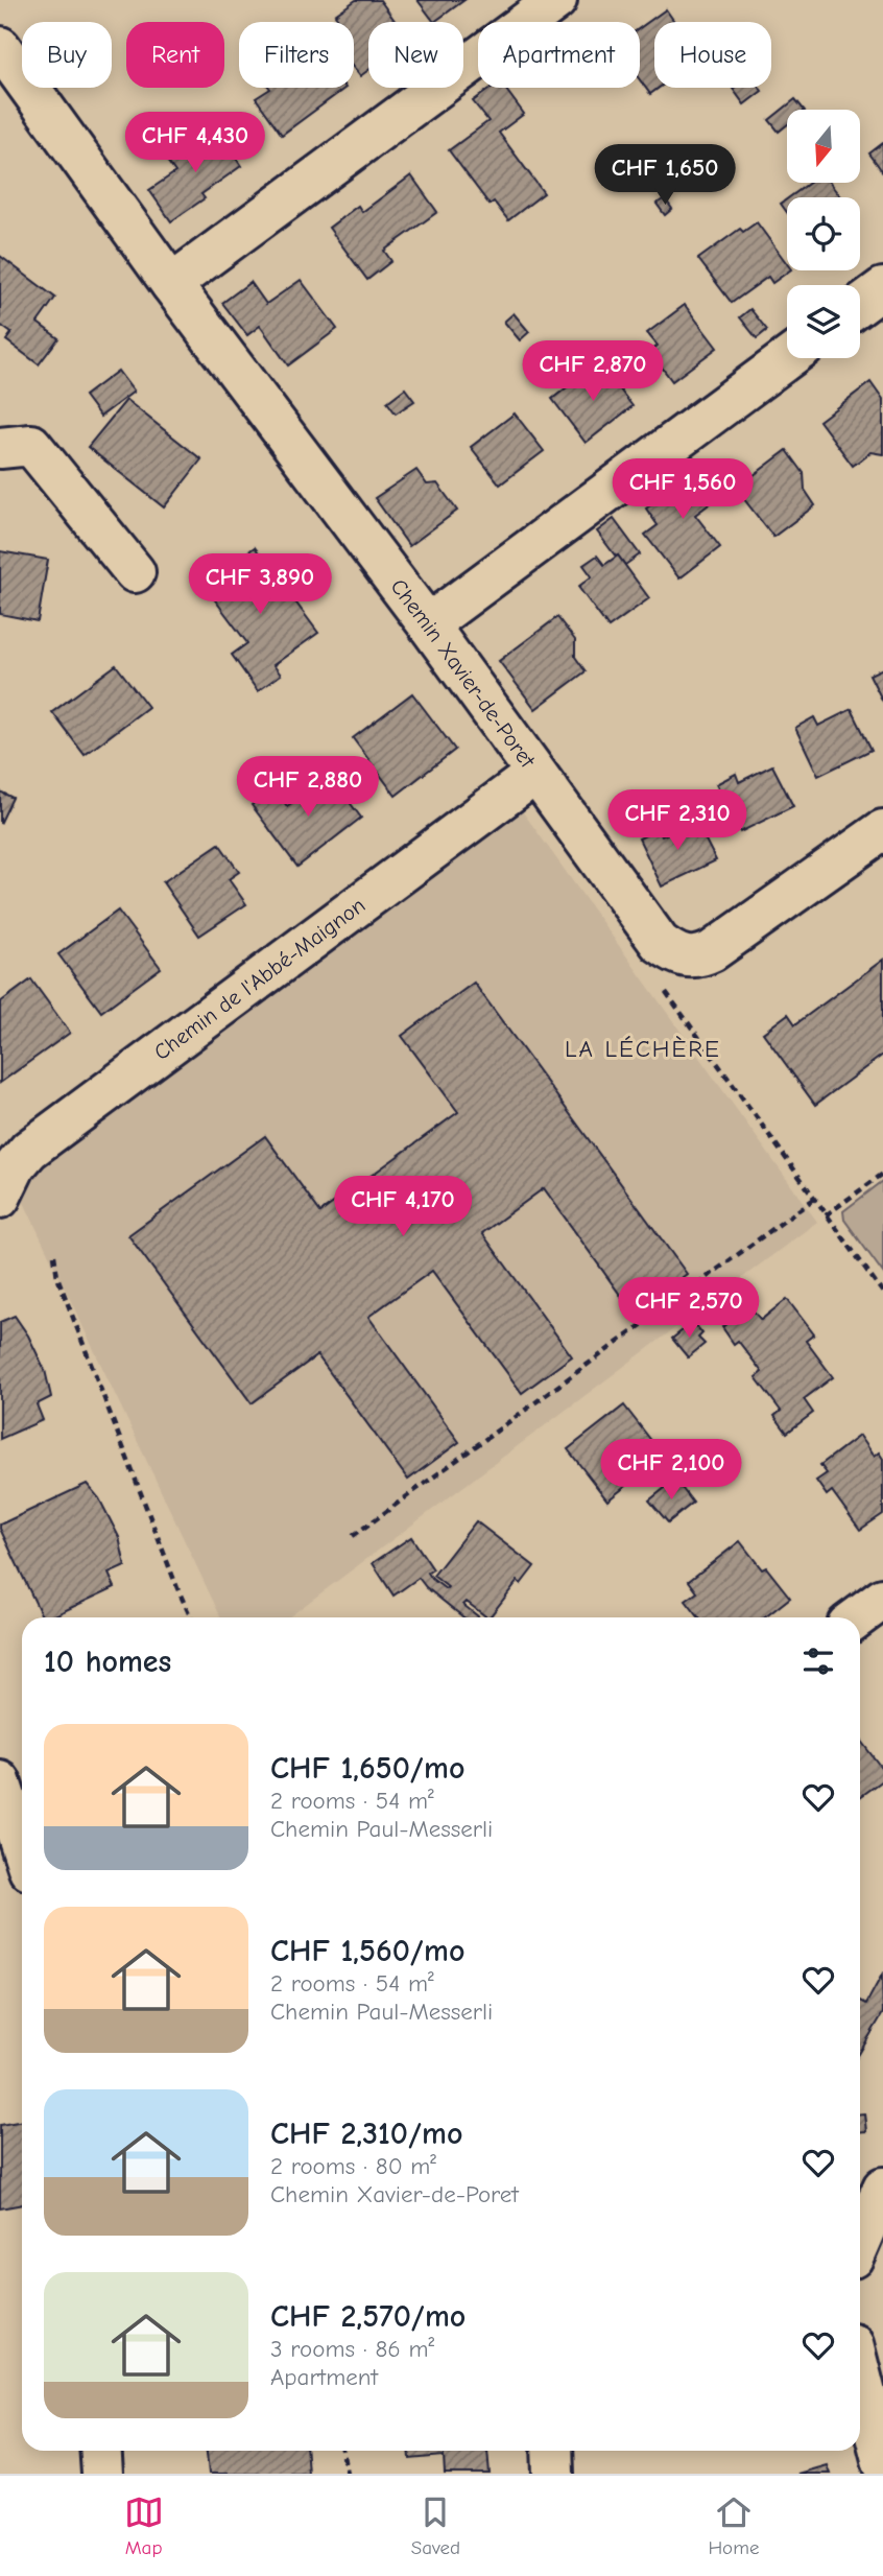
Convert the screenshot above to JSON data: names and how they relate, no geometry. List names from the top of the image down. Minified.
{"streets":{"street":["Chemin Xavier-de-Poret","Chemin de l'Abbé-Maignon"]},"crossings":[["Chemin Xavier-de-Poret","Chemin de l'Abbé-Maignon"]],"districts":["LA LÉCHÈRE"],"north":"bottom","page":{"chip":["Buy","Rent","Filters","New","Apartment","House"],"price":["CHF 4,430","CHF 1,650","CHF 2,870","CHF 1,560","CHF 3,890","CHF 2,880","CHF 2,310","CHF 4,170","CHF 2,570","CHF 2,100"],"heading":"10 homes","list":[{"name":"CHF 1,650/mo","note":"2 rooms · 54 m² · Chemin Paul-Messerli"},{"name":"CHF 1,560/mo","note":"2 rooms · 54 m² · Chemin Paul-Messerli"},{"name":"CHF 2,310/mo","note":"2 rooms · 80 m² · Chemin Xavier-de-Poret"},{"name":"CHF 2,570/mo","note":"3 rooms · 86 m² · Apartment"}],"tabs":["Map","Saved","Home"]}}
